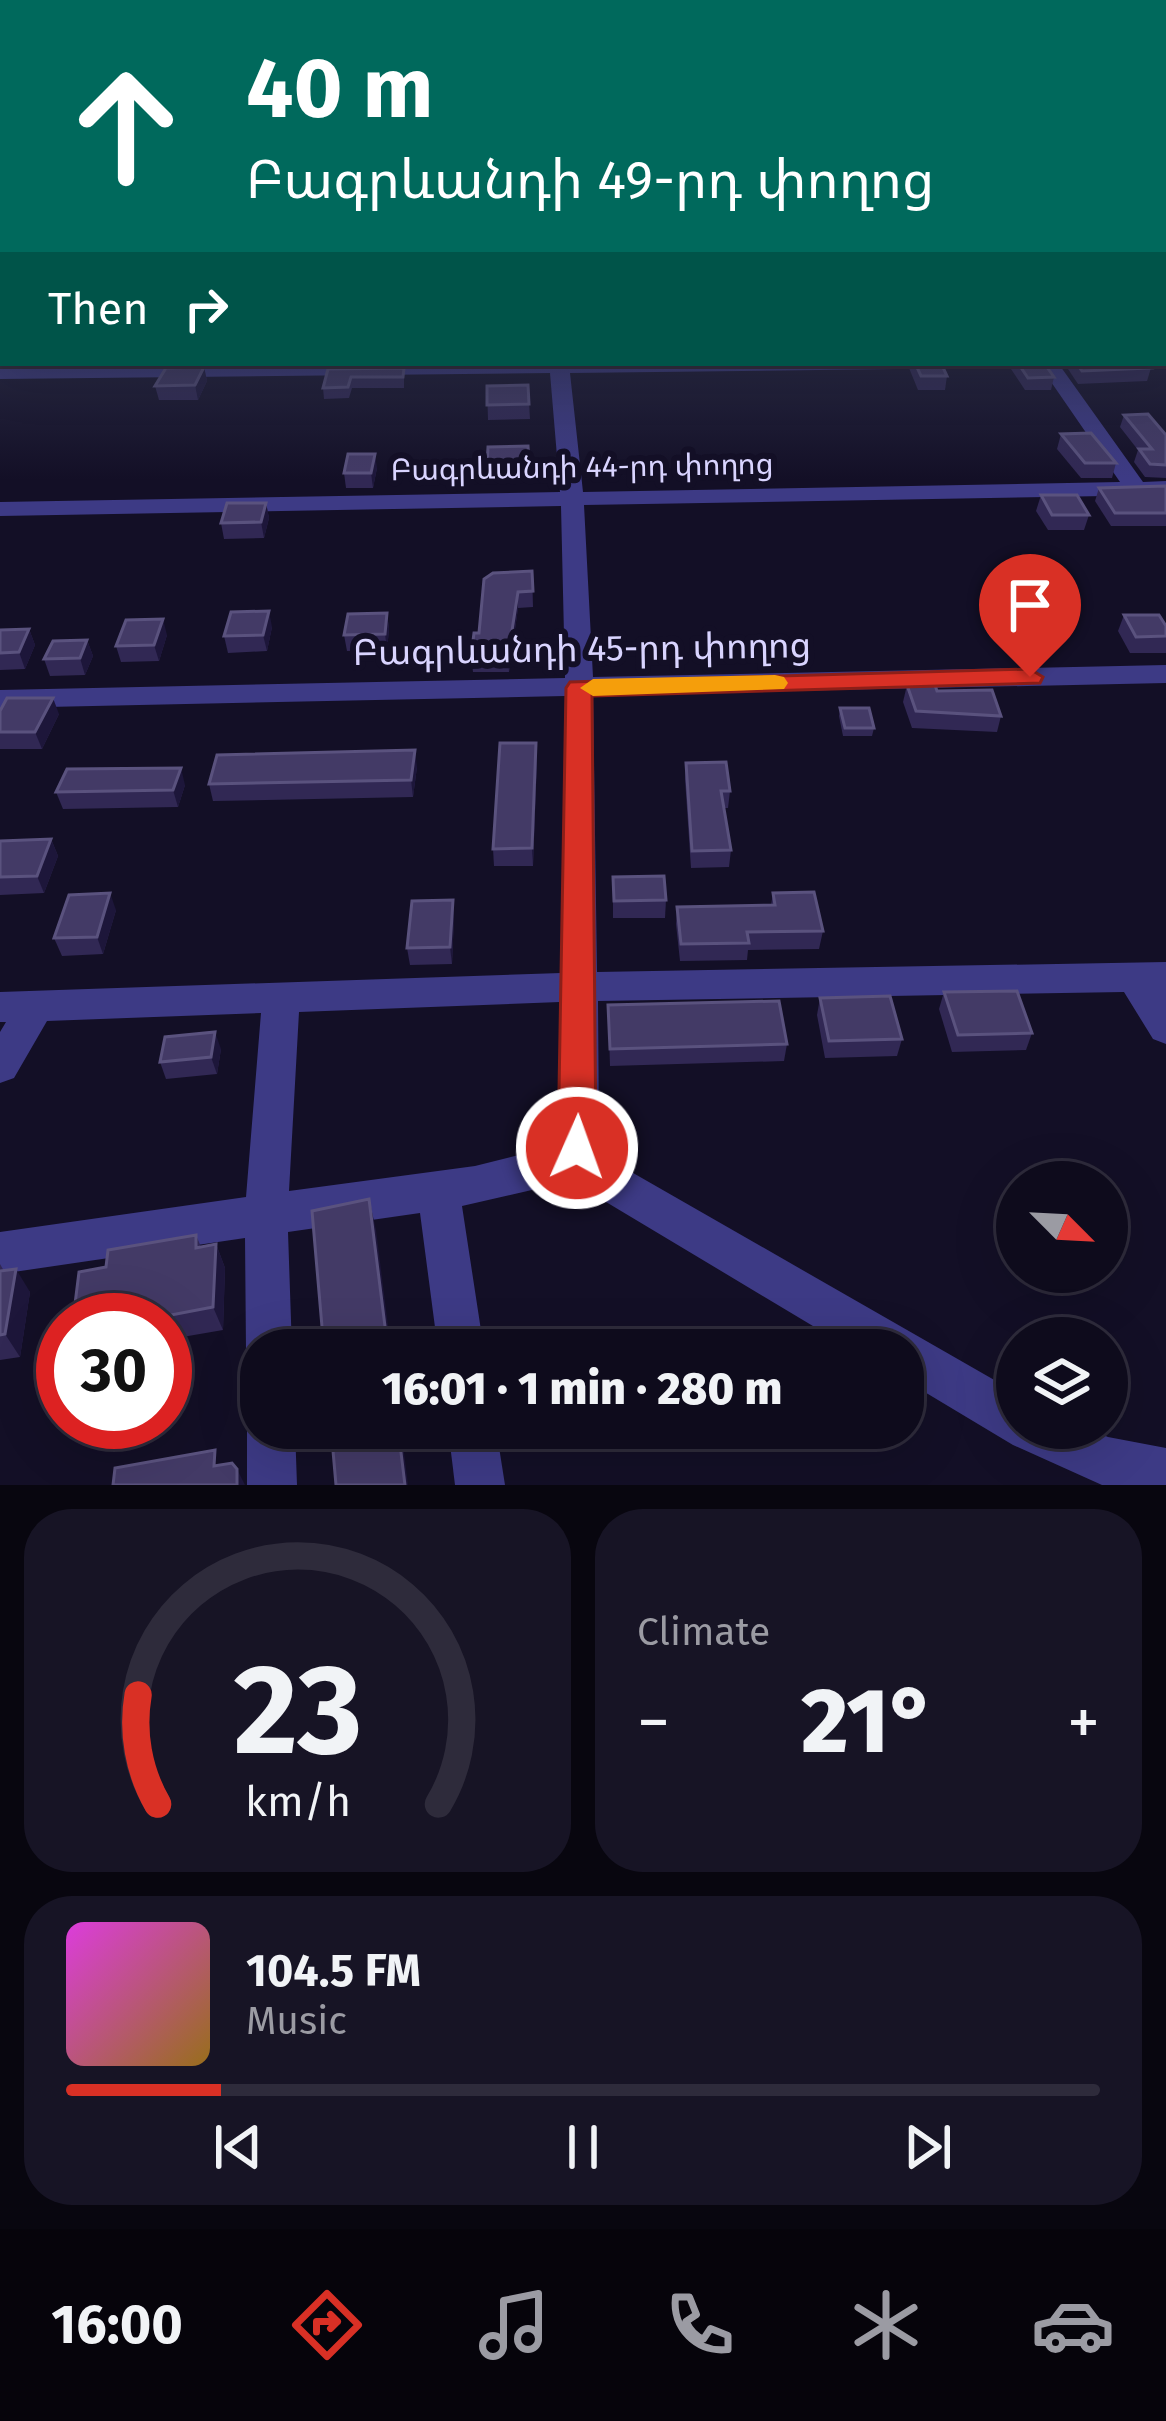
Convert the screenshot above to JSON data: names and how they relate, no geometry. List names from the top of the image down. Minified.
{"streets":{"street":["Բագրևանդի 44-րդ փողոց","Բագրևանդի 45-րդ փողոց"]},"north":"bottom right","page":{"turn":["40 m","Բագրևանդի 49-րդ փողոց"],"then":"Then","limit":"30","trip":"16:01 · 1 min · 280 m","tile":"Climate","heat":["−","21°","+"],"song":["104.5 FM","Music"],"tabs":"16:00","gauge":["23","km/h"]}}
